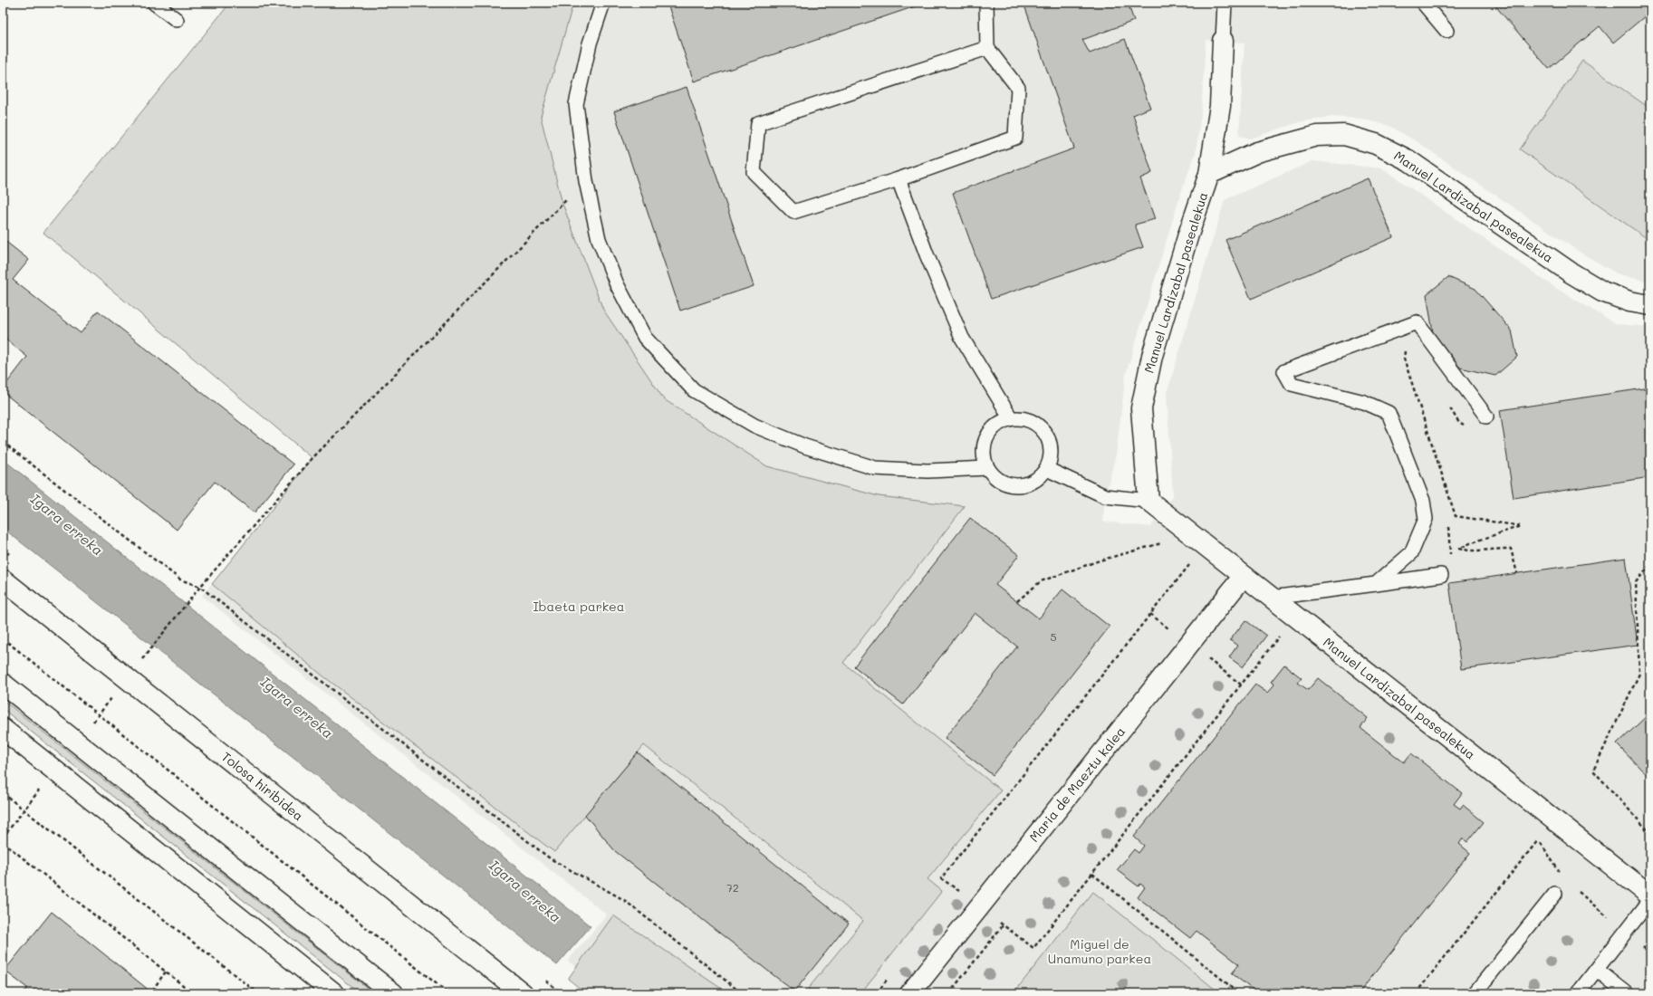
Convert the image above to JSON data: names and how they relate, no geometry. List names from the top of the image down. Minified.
{"streets":{"street":["Manuel Lardizabal pasealekua","Maria de Maeztu kalea","Tolosa hiribidea"]},"crossings":[["Manuel Lardizabal pasealekua","Maria de Maeztu kalea"]],"water":["Igara erreka"],"parks":["Ibaeta parkea","Miguel de Unamuno parkea"],"house_numbers":["5","72"]}
